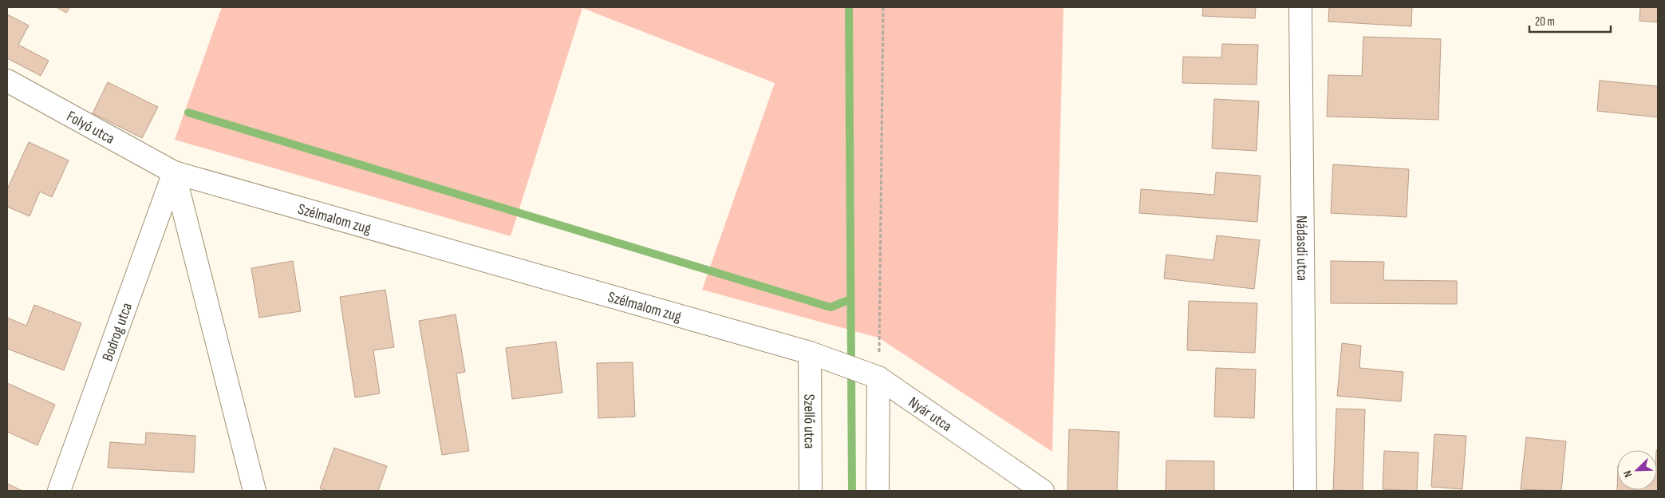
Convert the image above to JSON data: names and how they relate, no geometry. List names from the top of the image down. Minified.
{"streets":{"street":["Folyó utca","Szélmalom zug","Nádasdi utca","Bodrog utca","Nyár utca","Szellő utca"]},"crossings":[["Folyó utca","Szélmalom zug"],["Folyó utca","Bodrog utca"],["Szélmalom zug","Bodrog utca"],["Szélmalom zug","Nyár utca"],["Szélmalom zug","Szellő utca"],["Nyár utca","Szellő utca"]],"scale_bar":"20 m","north":"bottom left"}
